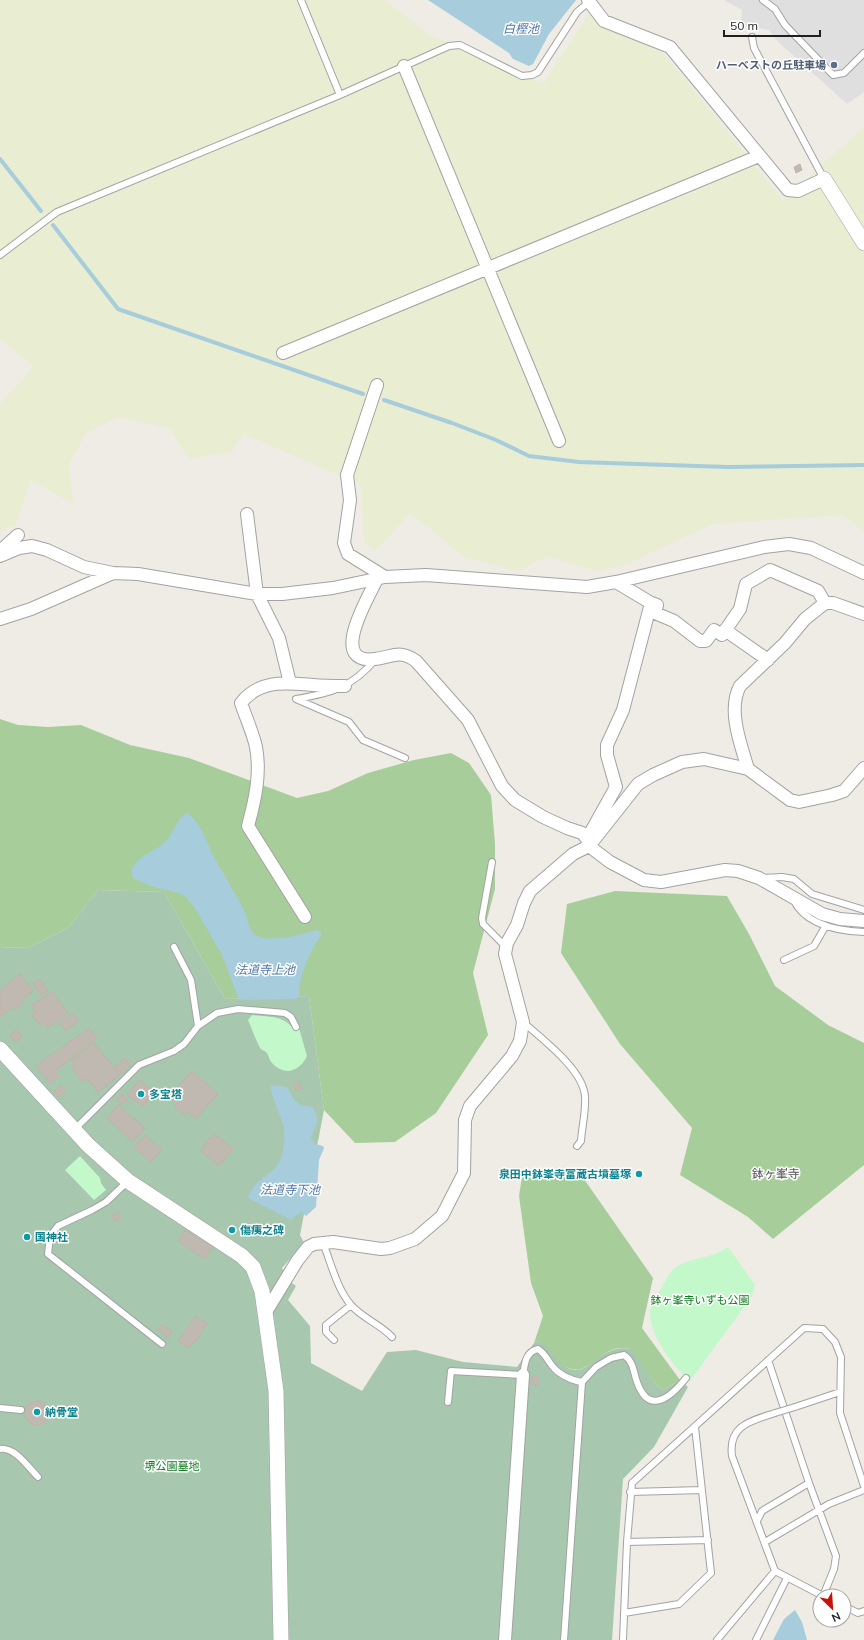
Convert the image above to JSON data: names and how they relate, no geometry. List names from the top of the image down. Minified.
{"districts":["鉢ヶ峯寺"],"water":["白樫池","法道寺上池","法道寺下池"],"parks":["鉢ヶ峯寺いずも公園","堺公園墓地"],"places":["ハーベストの丘駐車場","多宝塔","泉田中鉢峯寺富蔵古墳墓塚","傷痍之碑","国神社","納骨堂"],"scale_bar":"50 m","north":"bottom right"}
